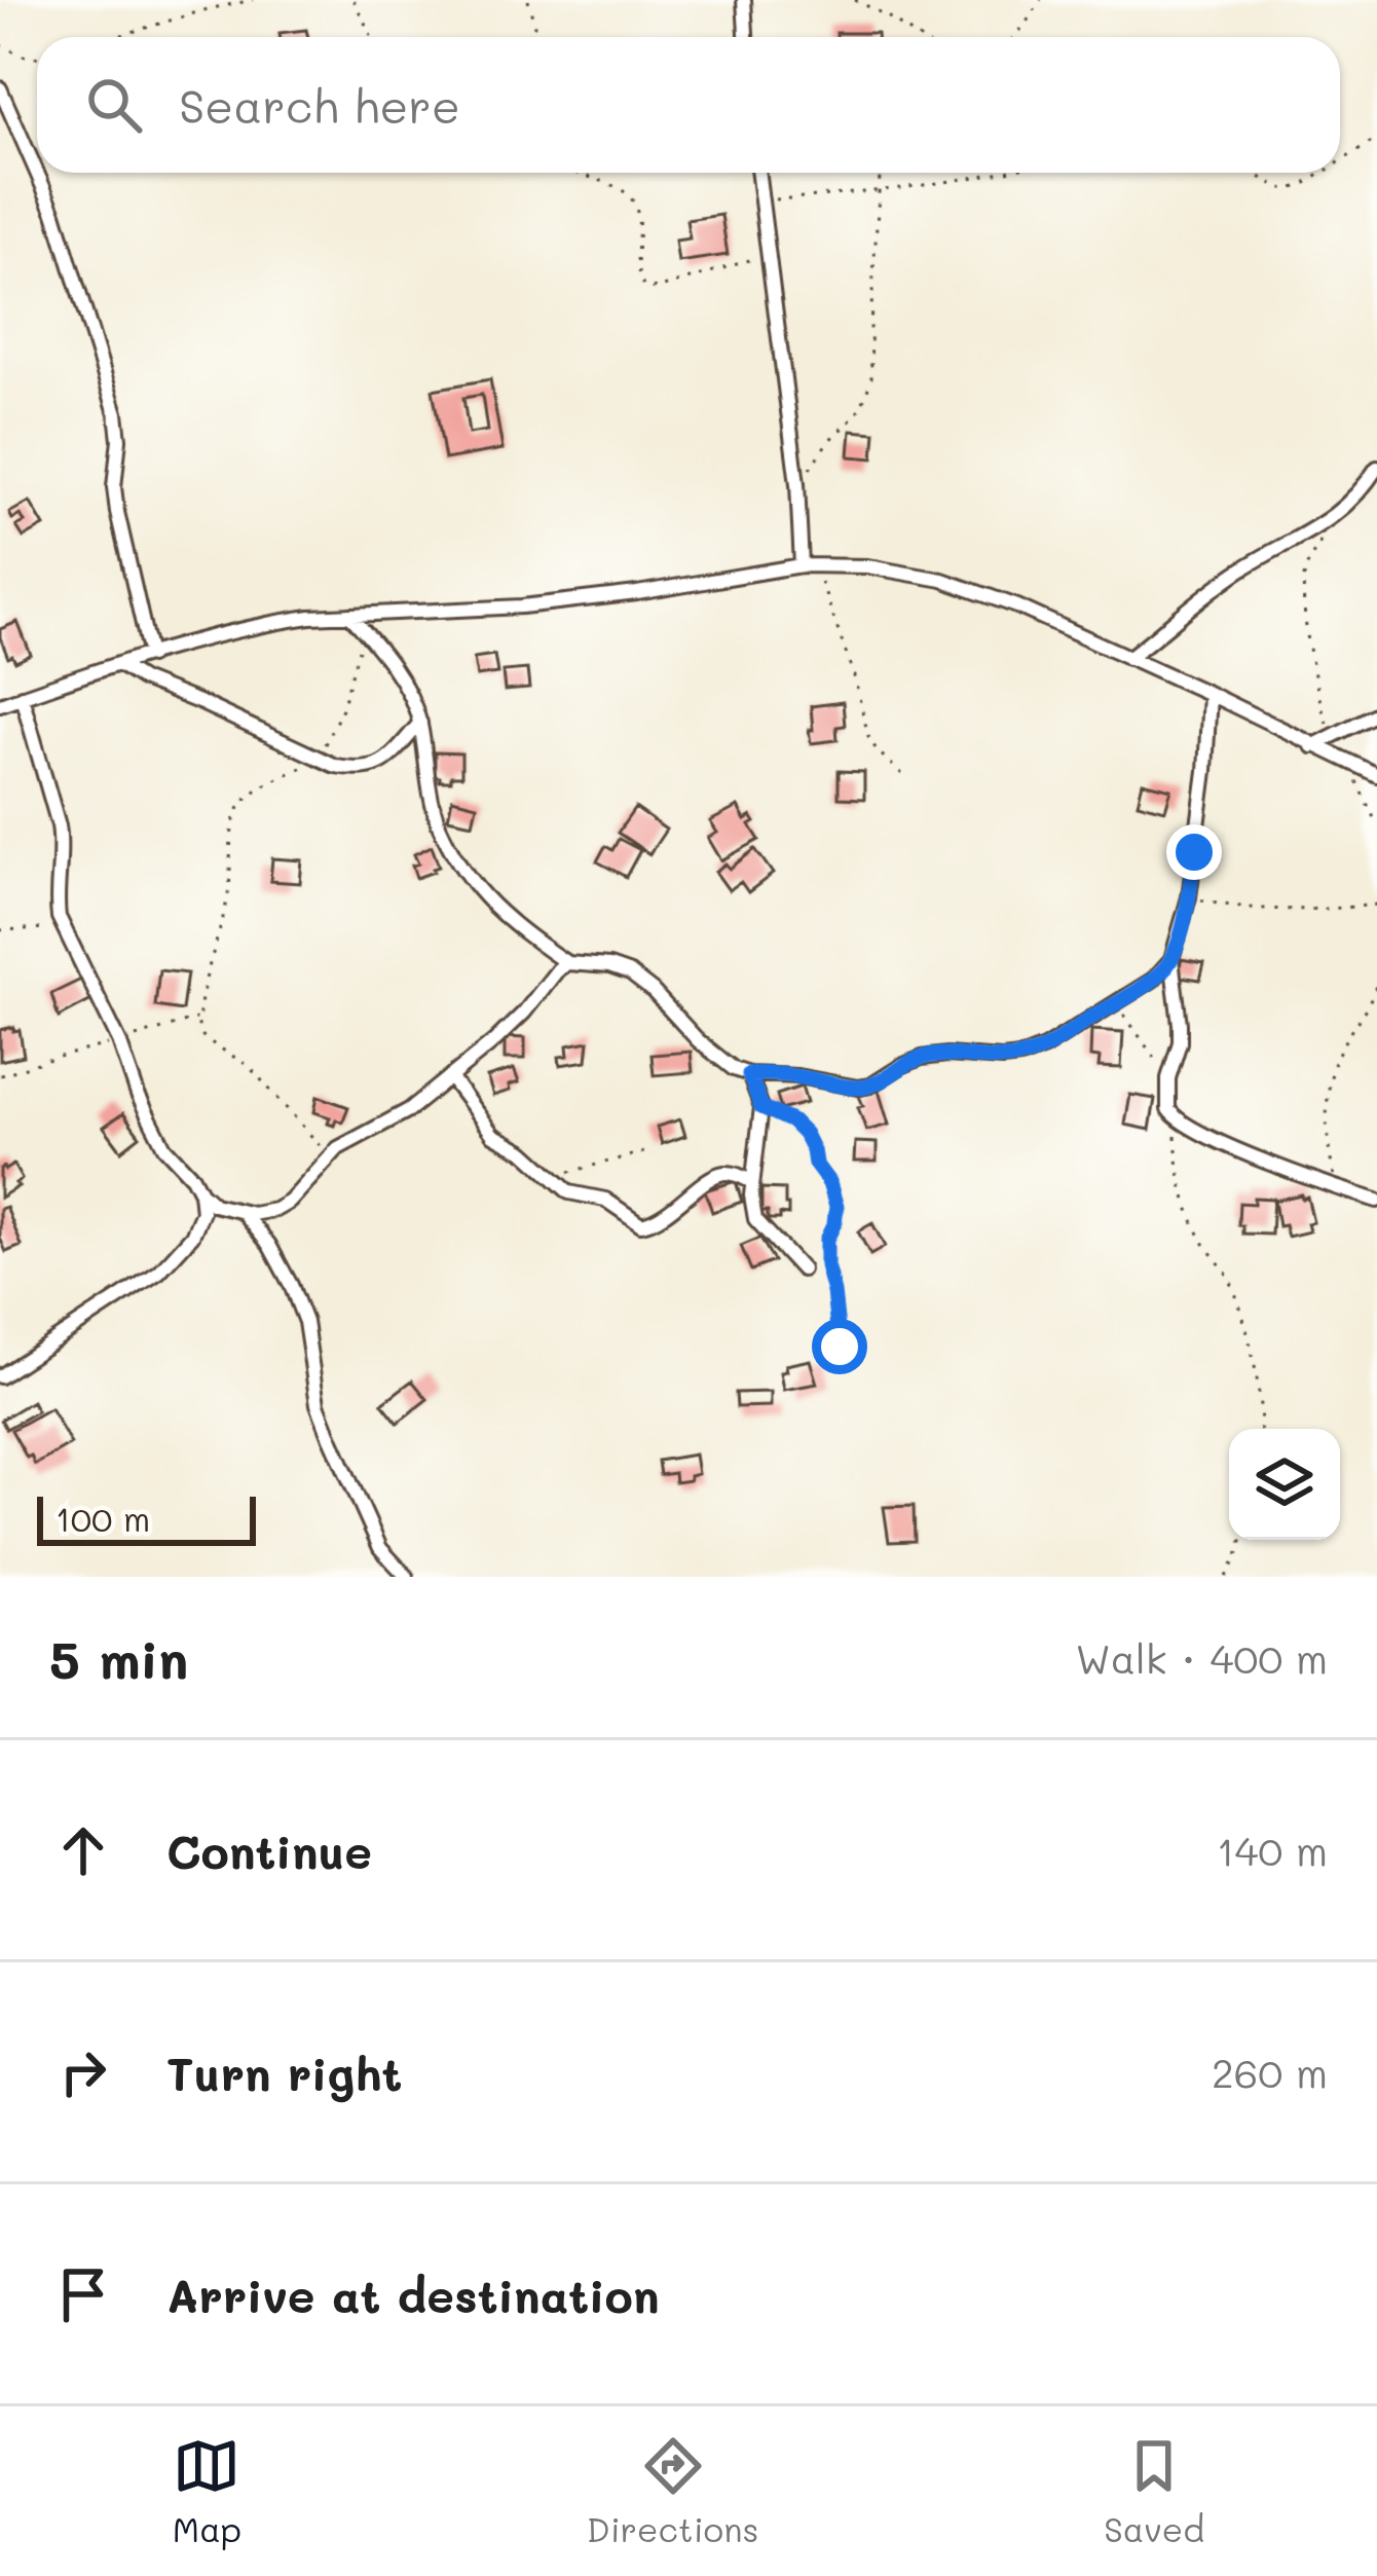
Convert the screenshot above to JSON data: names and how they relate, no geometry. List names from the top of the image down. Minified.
{"scale_bar":"100 m","page":{"search":"Search here","scale":"100 m","heading":["5 min","Walk · 400 m"],"list":[["Continue","140 m"],["Turn right","260 m"],"Arrive at destination"],"nav":["Map","Directions","Saved"]}}
